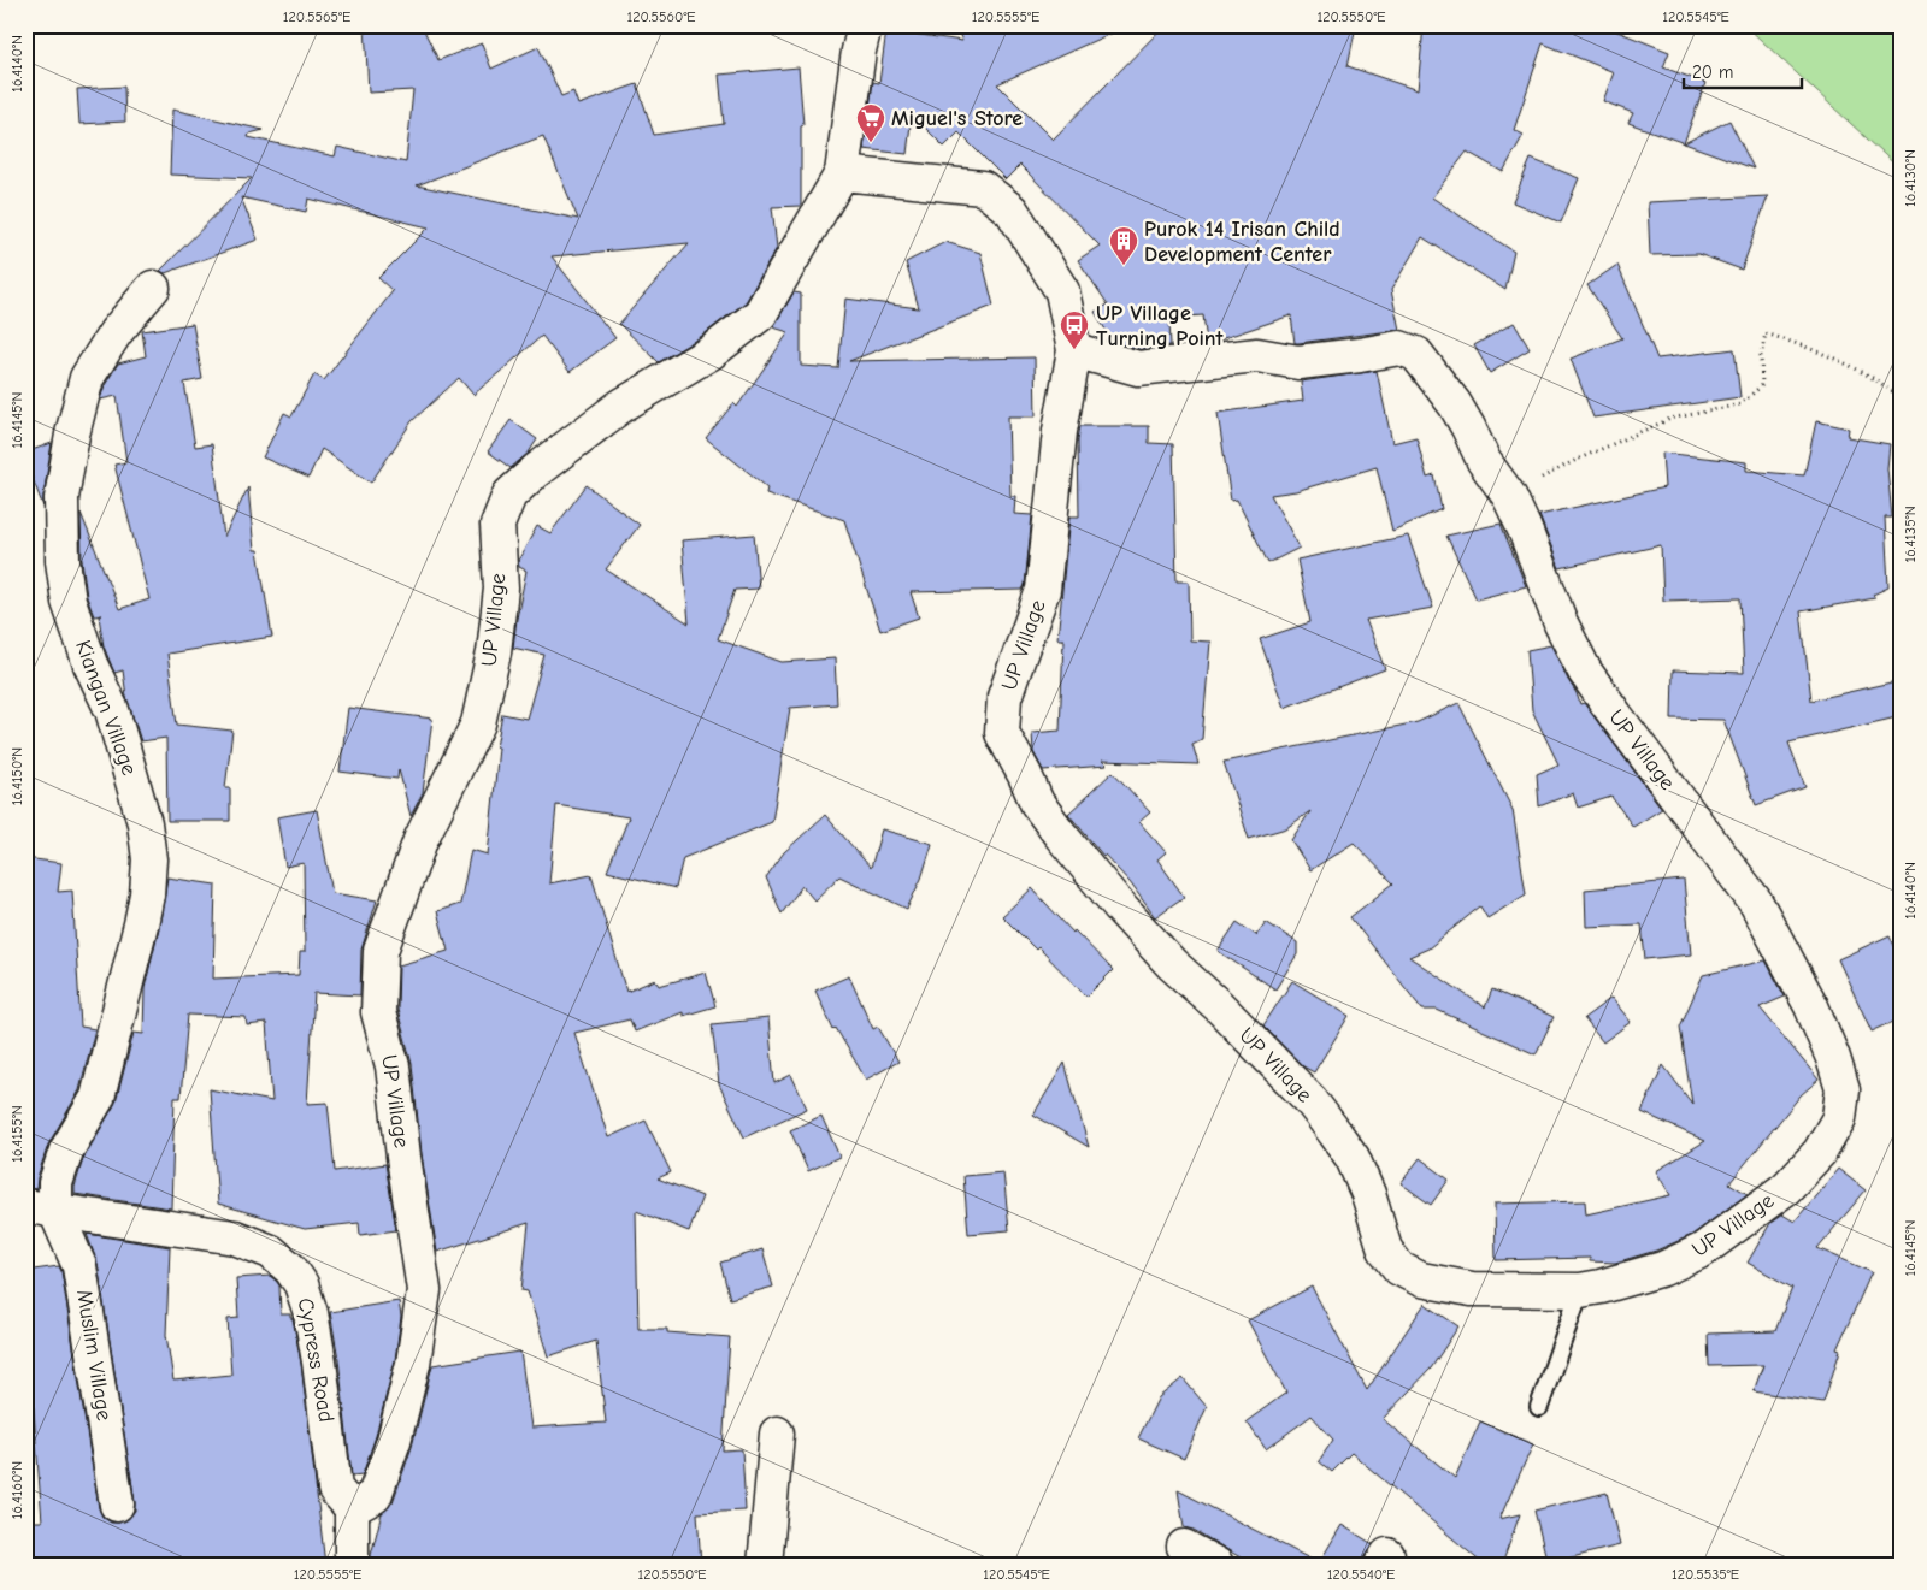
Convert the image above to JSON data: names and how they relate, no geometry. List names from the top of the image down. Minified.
{"streets":{"street":["UP Village","Kiangan Village","Muslim Village","Cypress Road"]},"crossings":[["UP Village","Cypress Road"],["Kiangan Village","Muslim Village"],["Kiangan Village","Cypress Road"],["Muslim Village","Cypress Road"]],"places":{"supermarket":["Miguel's Store"],"building":["Purok 14 Irisan Child Development Center"],"bus stop":["UP Village Turning Point"]},"scale_bar":"20 m","coordinates":["120.5565°E","120.5560°E","120.5555°E","120.5550°E","120.5545°E","16.4140°N","16.4130°N","16.4145°N","16.4135°N","16.4150°N","16.4155°N","16.4160°N","120.5540°E","120.5535°E"]}
